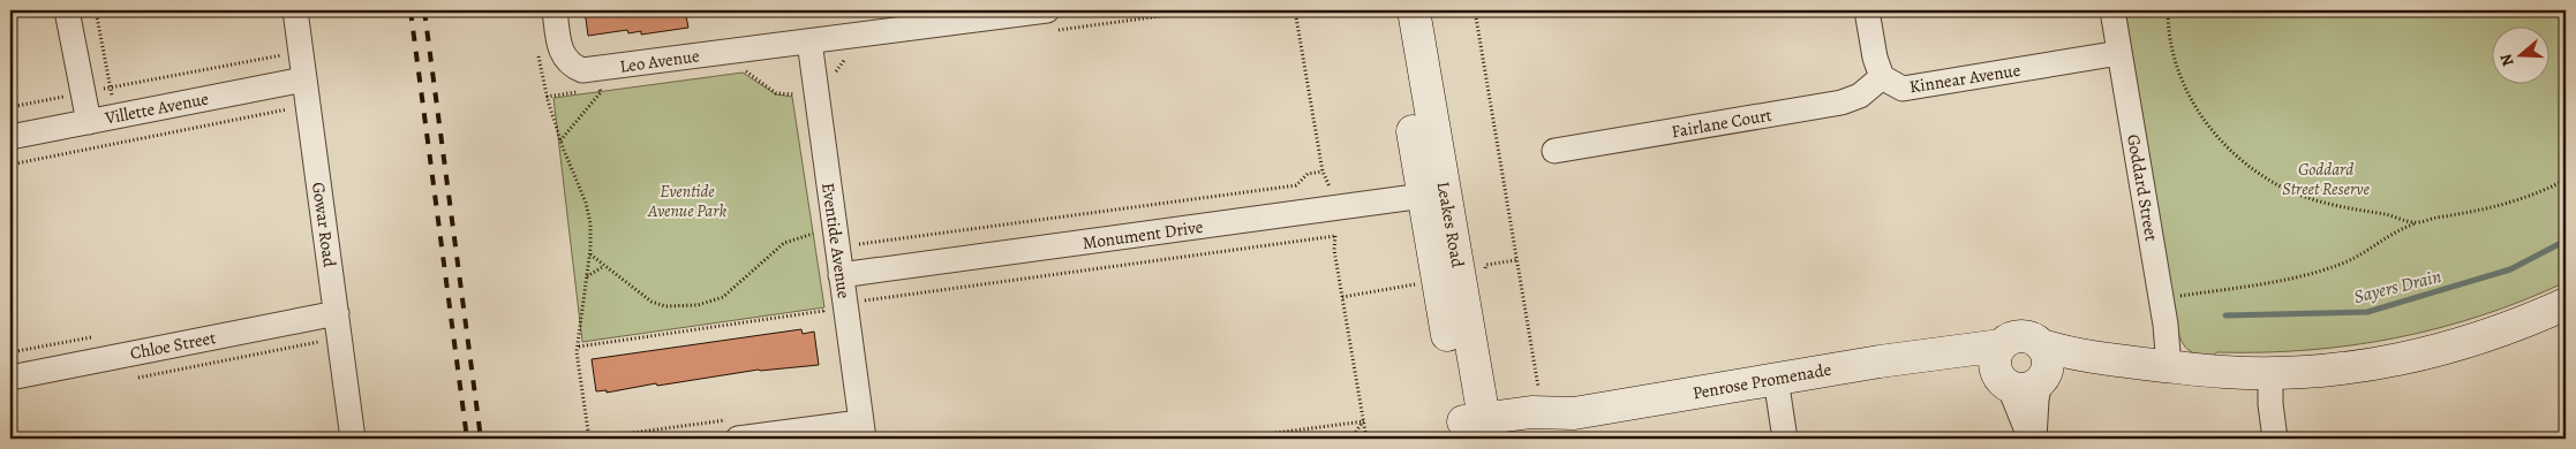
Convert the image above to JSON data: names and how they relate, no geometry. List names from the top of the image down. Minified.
{"streets":{"street":["Leo Avenue","Kinnear Avenue","Villette Avenue","Fairlane Court","Goddard Street","Gowar Road","Leakes Road","Monument Drive","Eventide Avenue","Chloe Street","Penrose Promenade"]},"crossings":[["Leo Avenue","Eventide Avenue"],["Kinnear Avenue","Fairlane Court"],["Kinnear Avenue","Goddard Street"],["Villette Avenue","Gowar Road"],["Gowar Road","Chloe Street"],["Leakes Road","Monument Drive"],["Leakes Road","Penrose Promenade"],["Monument Drive","Eventide Avenue"]],"water":["Sayers Drain"],"parks":["Goddard Street Reserve","Eventide Avenue Park"],"north":"left"}
